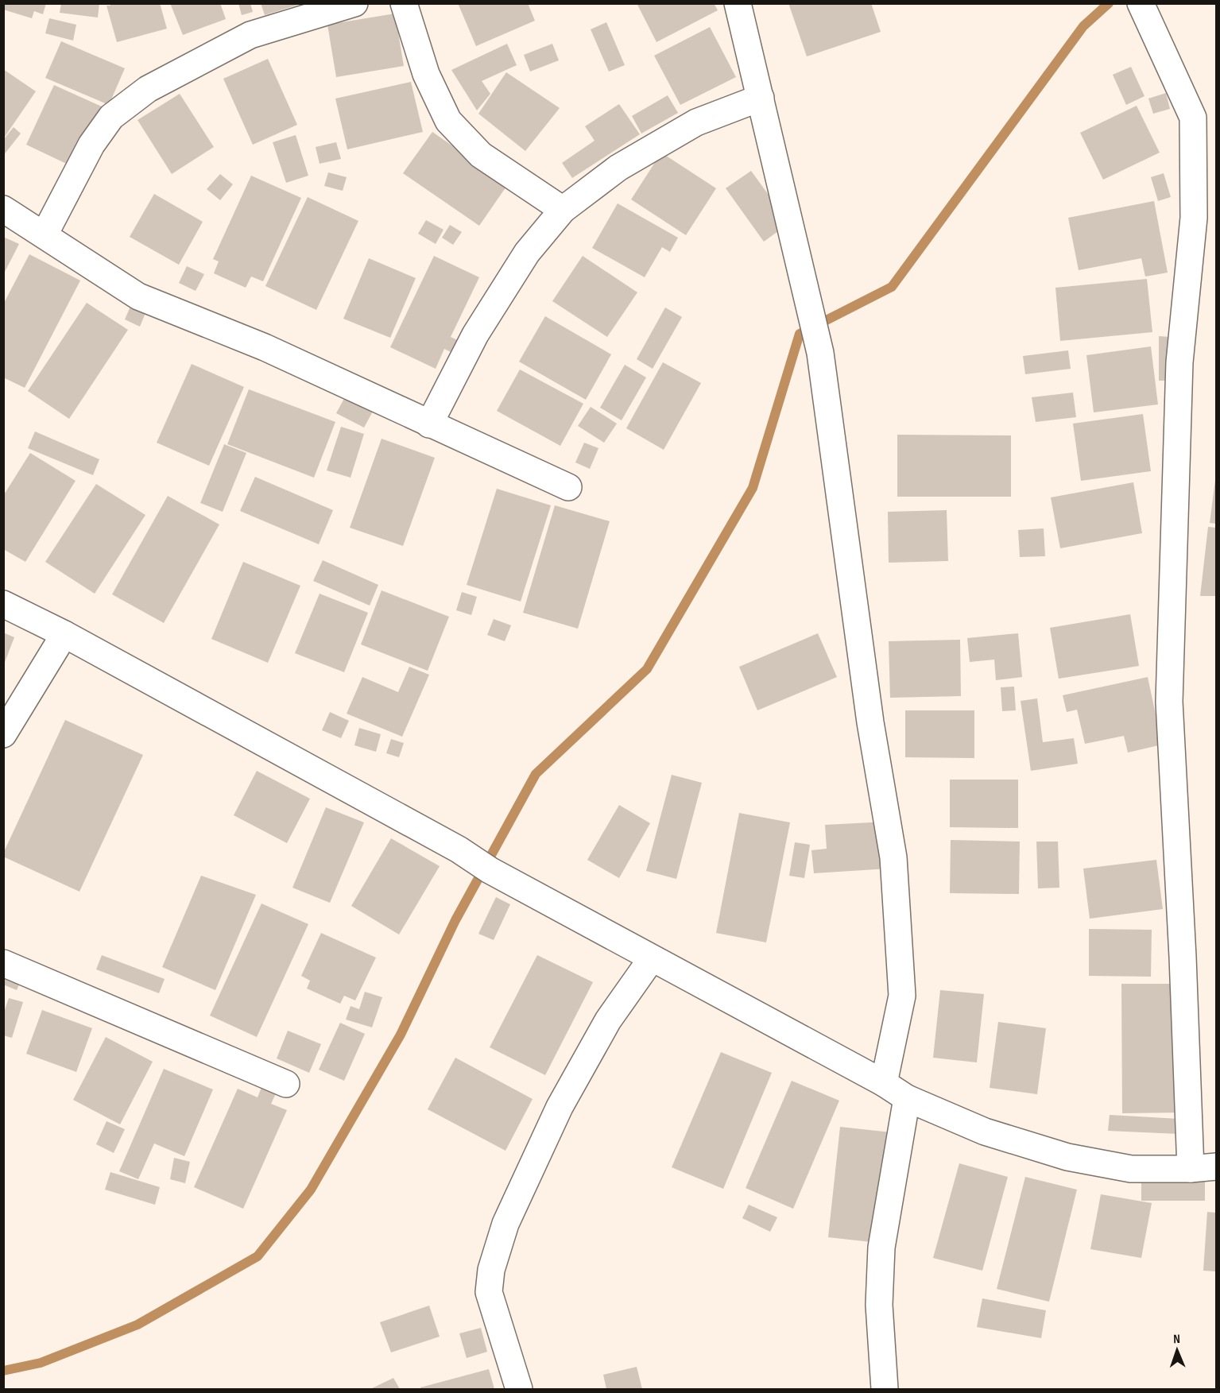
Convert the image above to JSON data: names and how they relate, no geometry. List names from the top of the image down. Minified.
{"north":"top"}
